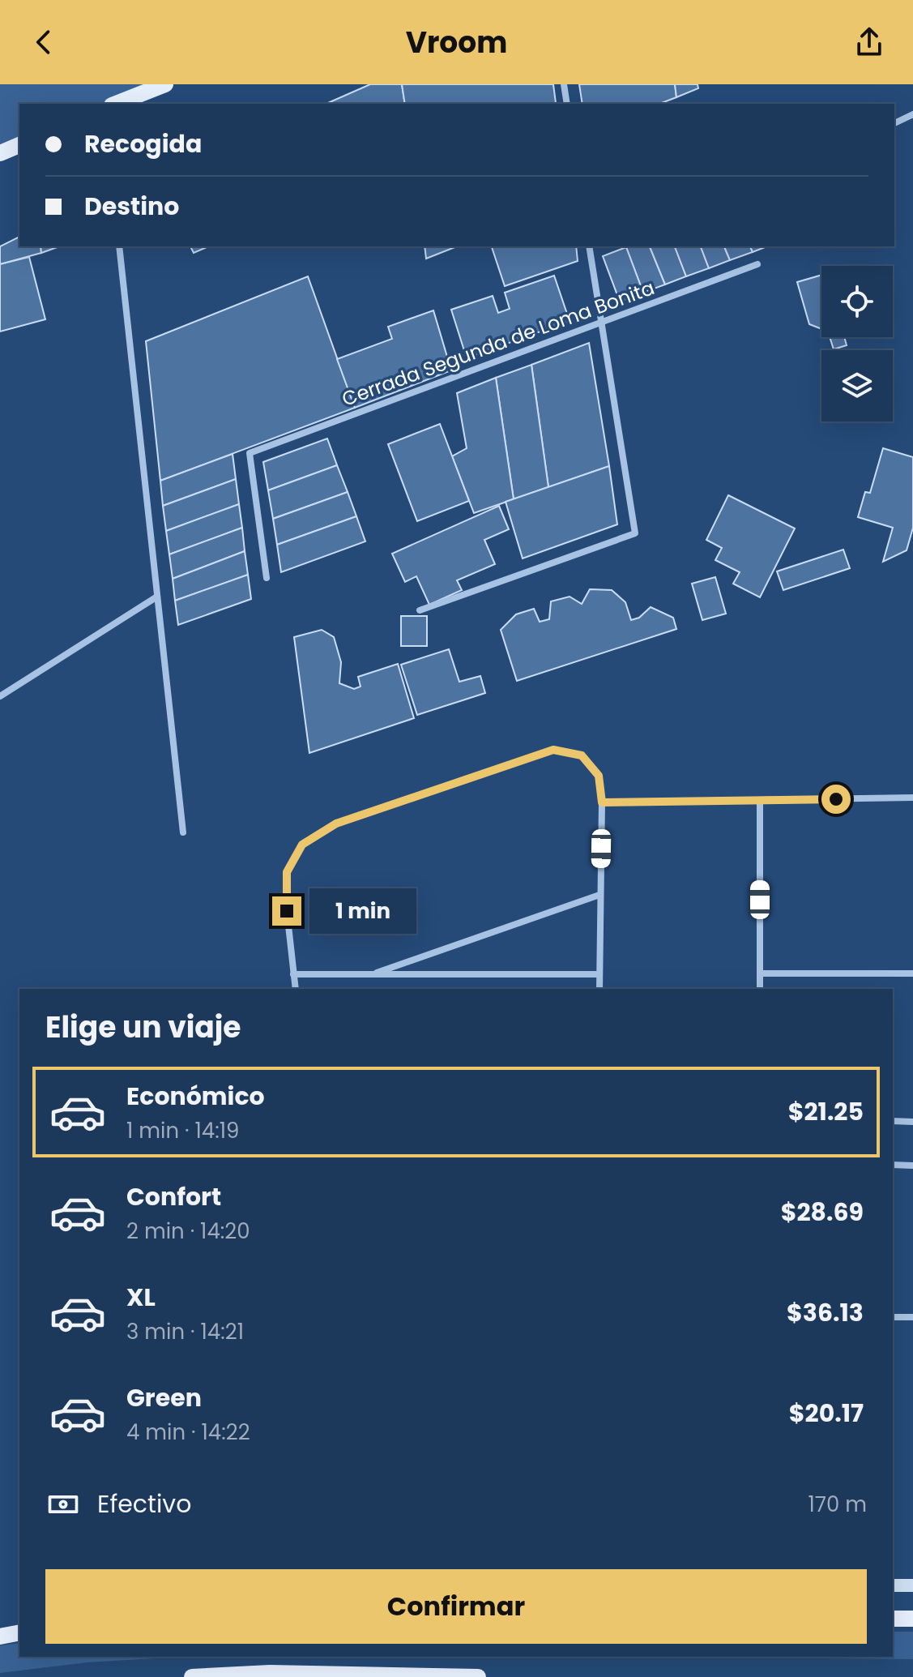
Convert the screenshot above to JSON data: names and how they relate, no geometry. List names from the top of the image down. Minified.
{"streets":{"street":["Cerrada Segunda de Loma Bonita"]},"page":{"header":"Vroom","banner":["Recogida","Destino"],"bubble":"1 min","heading":"Elige un viaje","list":[{"name":"Económico","note":"1 min · 14:19","value":"$21.25"},{"name":"Confort","note":"2 min · 14:20","value":"$28.69"},{"name":"XL","note":"3 min · 14:21","value":"$36.13"},{"name":"Green","note":"4 min · 14:22","value":"$20.17"}],"pay":["Efectivo","170 m"],"buttons":"Confirmar"}}
